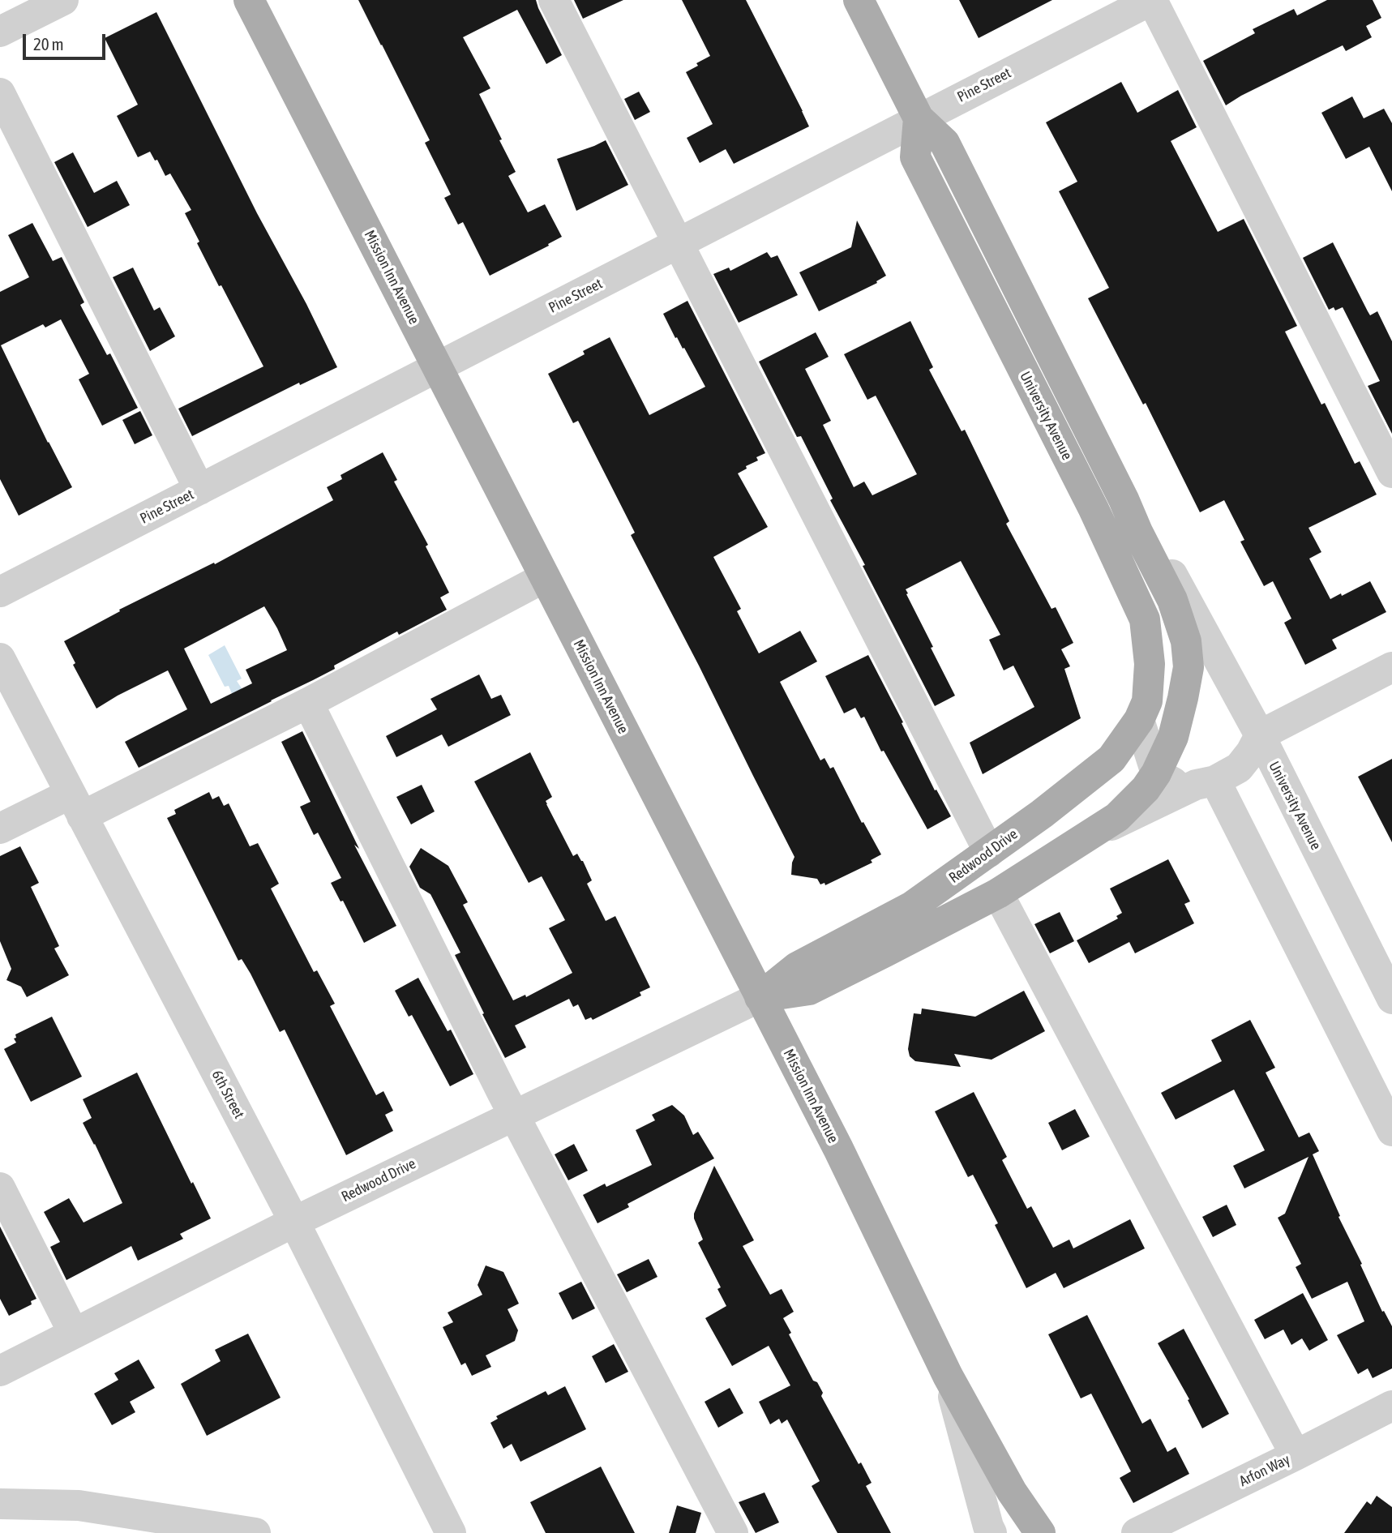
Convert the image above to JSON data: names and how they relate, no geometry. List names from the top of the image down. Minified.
{"streets":{"main road":["Mission Inn Avenue","University Avenue","Redwood Drive"],"street":["Pine Street","6th Street","Arfon Way"]},"crossings":[["Pine Street","Mission Inn Avenue"],["Pine Street","University Avenue"],["Mission Inn Avenue","Redwood Drive"],["University Avenue","Redwood Drive"],["Redwood Drive","6th Street"]],"scale_bar":"20 m"}
